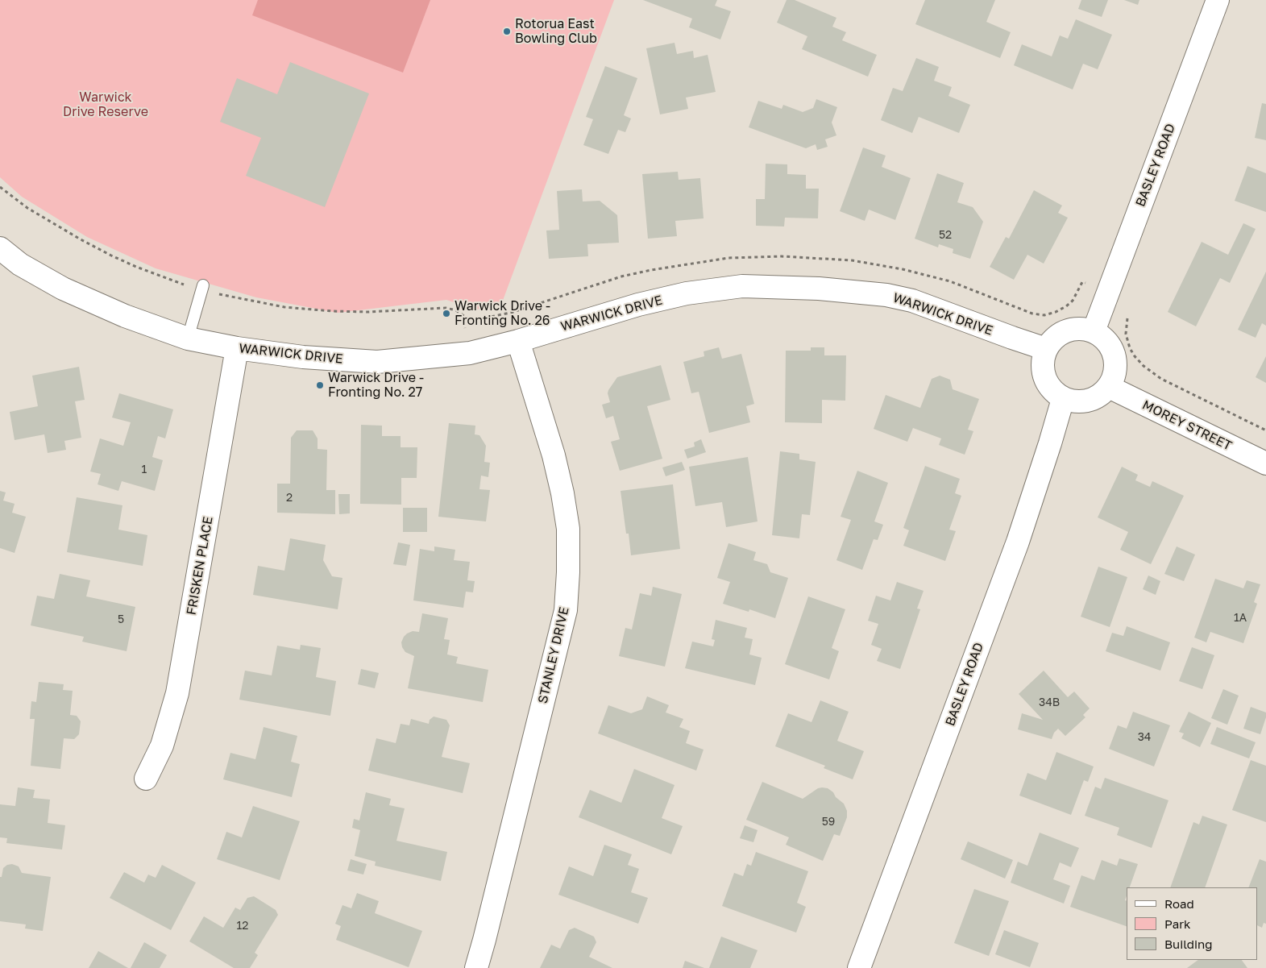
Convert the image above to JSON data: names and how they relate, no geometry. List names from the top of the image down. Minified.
{"streets":{"street":["BASLEY ROAD","WARWICK DRIVE","MOREY STREET","FRISKEN PLACE","STANLEY DRIVE"]},"crossings":[["BASLEY ROAD","WARWICK DRIVE"],["BASLEY ROAD","MOREY STREET"],["WARWICK DRIVE","MOREY STREET"],["WARWICK DRIVE","FRISKEN PLACE"],["WARWICK DRIVE","STANLEY DRIVE"]],"parks":["Warwick Drive Reserve"],"places":["Rotorua East Bowling Club","Warwick Drive - Fronting No. 26","Warwick Drive - Fronting No. 27"],"house_numbers":["52","1","2","1A","5","34B","34","59","12"],"legend":["Road","Park","Building"]}
